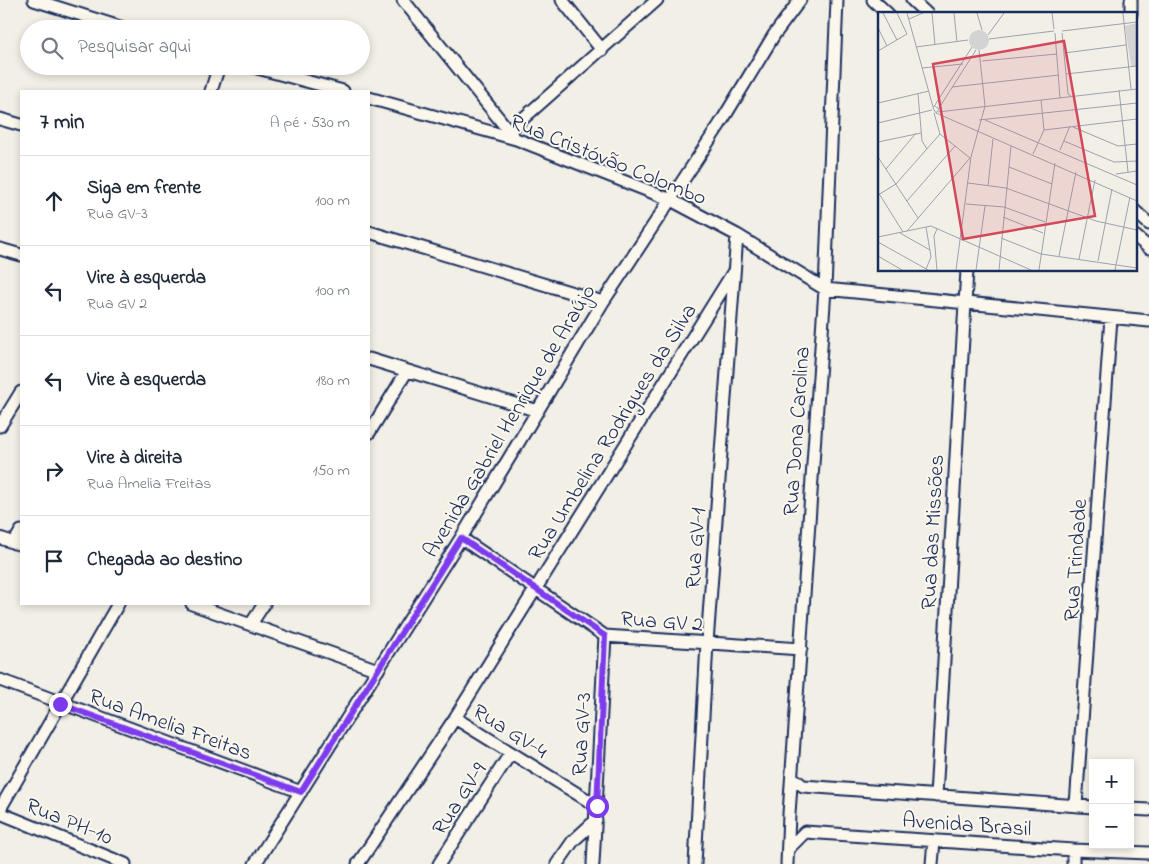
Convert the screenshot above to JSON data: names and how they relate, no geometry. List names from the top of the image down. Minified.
{"streets":{"street":["Rua Cristóvão Colombo","Avenida Gabriel Henrique de Araújo","Rua Umbelina Rodrigues da Silva","Rua Dona Carolina","Rua das Missões","Rua GV-1","Rua Trindade","Rua GV 2","Rua Amelia Freitas","Rua GV-4","Rua GV-3","Rua GV-9","Rua PH-10","Avenida Brasil"]},"crossings":[["Rua Cristóvão Colombo","Avenida Gabriel Henrique de Araújo"],["Rua Cristóvão Colombo","Rua Dona Carolina"],["Rua Cristóvão Colombo","Rua das Missões"],["Rua Cristóvão Colombo","Rua GV-1"],["Rua Cristóvão Colombo","Rua Trindade"],["Avenida Gabriel Henrique de Araújo","Rua GV 2"],["Avenida Gabriel Henrique de Araújo","Rua Amelia Freitas"],["Rua Umbelina Rodrigues da Silva","Rua GV-1"],["Rua Umbelina Rodrigues da Silva","Rua GV 2"],["Rua Umbelina Rodrigues da Silva","Rua GV-4"],["Rua Dona Carolina","Rua GV 2"],["Rua Dona Carolina","Avenida Brasil"],["Rua das Missões","Avenida Brasil"],["Rua GV-1","Rua GV 2"],["Rua Trindade","Avenida Brasil"],["Rua GV 2","Rua GV-3"],["Rua GV-4","Rua GV-3"],["Rua GV-4","Rua GV-9"]],"page":{"search":"Pesquisar aqui","heading":["7 min","A pé · 530 m"],"list":[["Siga em frente","Rua GV-3","100 m"],["Vire à esquerda","Rua GV 2","100 m"],["Vire à esquerda","180 m"],["Vire à direita","Rua Amelia Freitas","150 m"],"Chegada ao destino"],"map_buttons":["+","−"]}}
